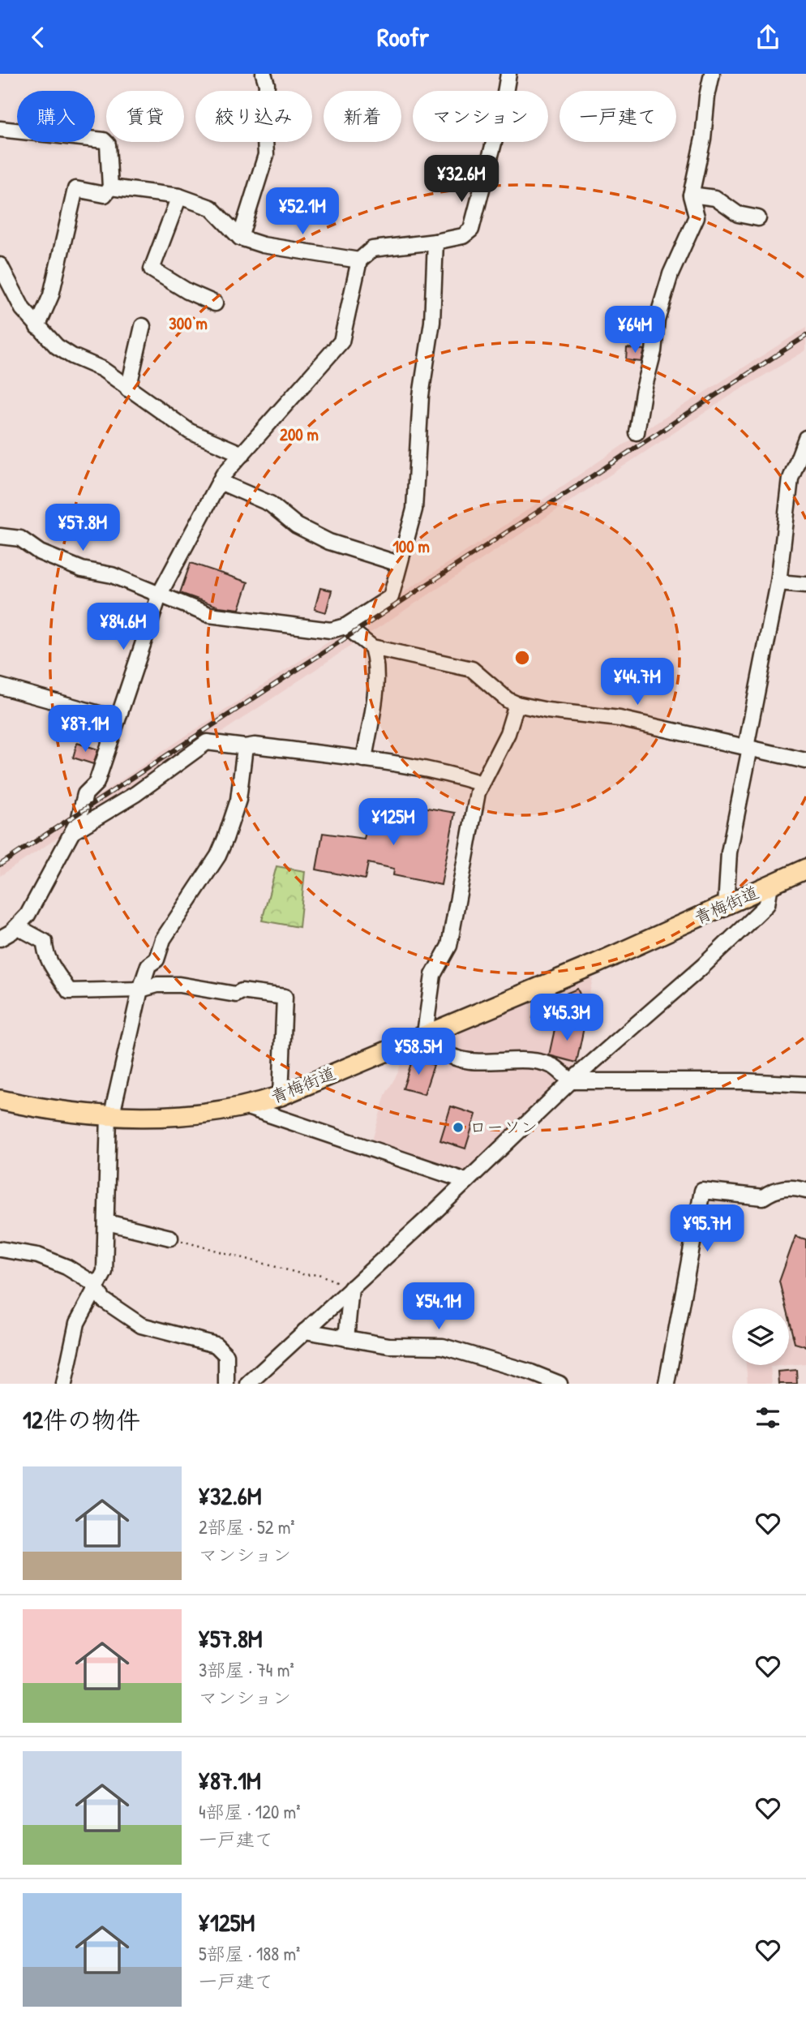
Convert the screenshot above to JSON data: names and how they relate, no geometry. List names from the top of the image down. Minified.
{"streets":{"main road":["青梅街道"]},"places":["ローソン"],"page":{"header":"Roofr","chip":["購入","賃貸","絞り込み","新着","マンション","一戸建て"],"price":["¥32.6M","¥52.1M","¥64M","¥57.8M","¥84.6M","¥44.7M","¥87.1M","¥125M","¥45.3M","¥58.5M","¥95.7M","¥54.1M"],"heading":"12件の物件","list":[{"name":"¥32.6M","note":"2部屋 · 52 m² · マンション"},{"name":"¥57.8M","note":"3部屋 · 74 m² · マンション"},{"name":"¥87.1M","note":"4部屋 · 120 m² · 一戸建て"},{"name":"¥125M","note":"5部屋 · 188 m² · 一戸建て"}]},"rings":["300 m","200 m","100 m"]}
